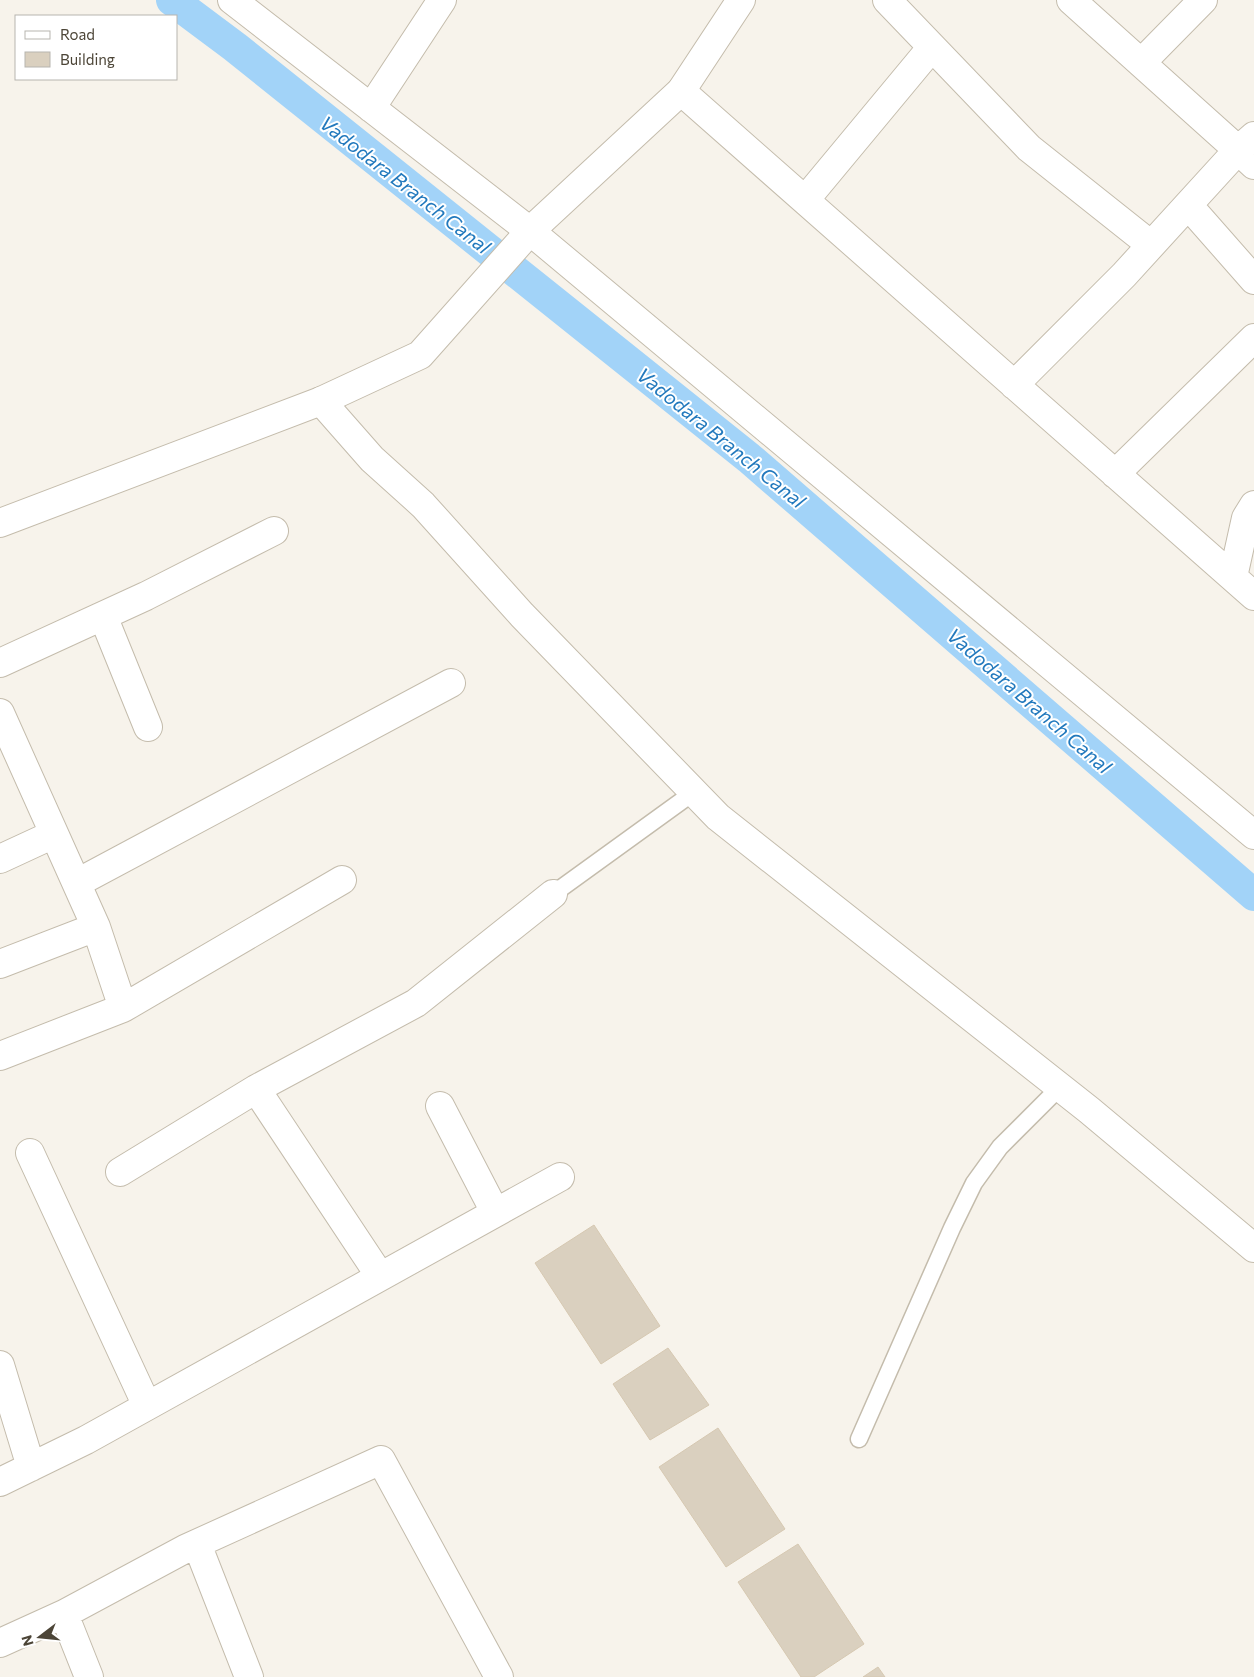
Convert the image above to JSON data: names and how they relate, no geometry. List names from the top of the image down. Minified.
{"water":["Vadodara Branch Canal"],"legend":["Road","Building"],"north":"left"}
